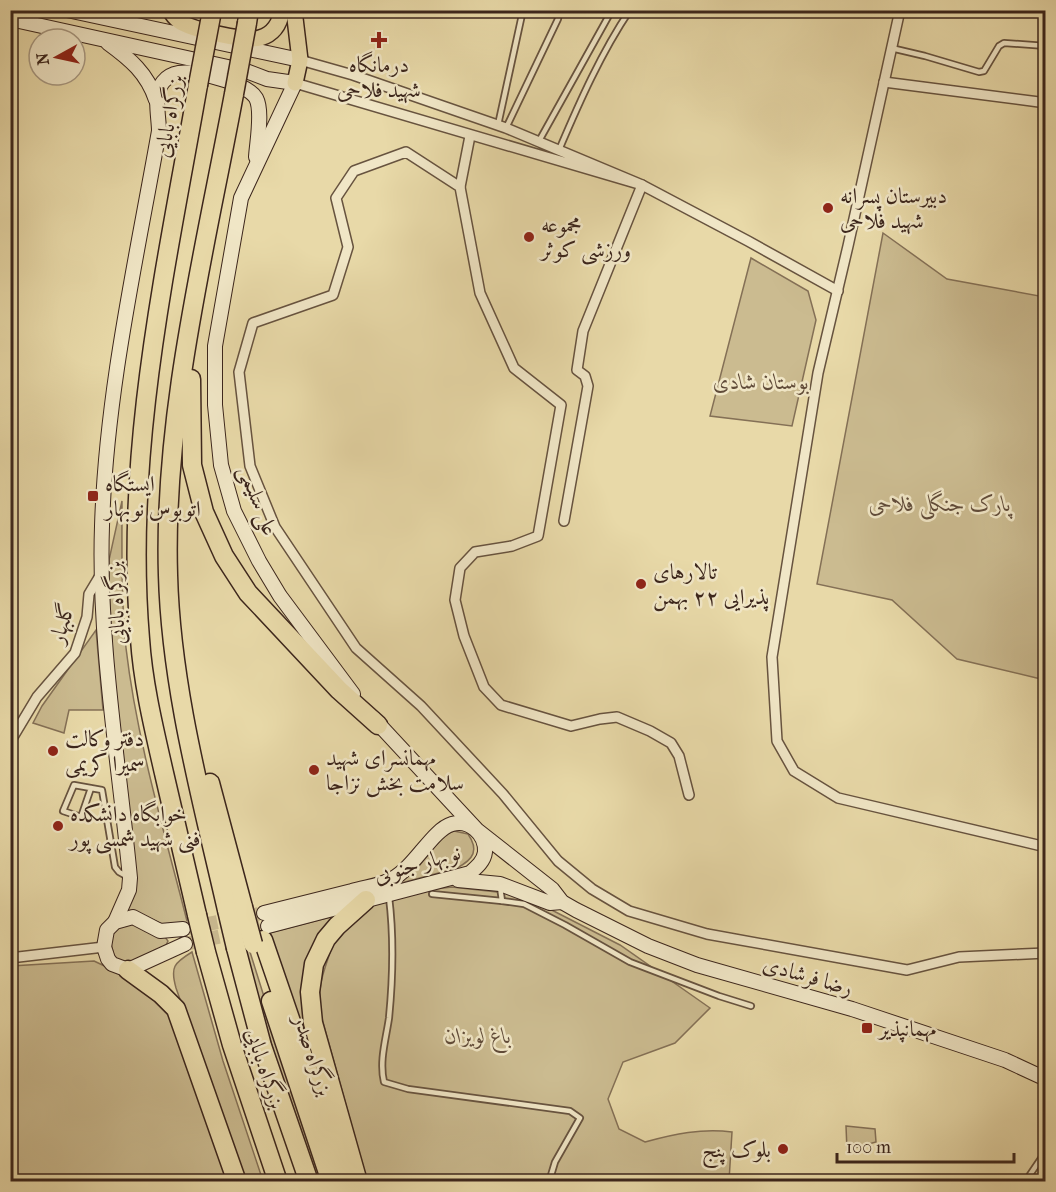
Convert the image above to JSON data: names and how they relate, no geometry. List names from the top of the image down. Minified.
{"streets":{"highway":["بزرگراه بابایی","بزرگراه صدر"],"main road":["علی سلیمی","نوبهار جنوبی","رضا فرشادی"],"street":["گلبهار"]},"crossings":[["بزرگراه بابایی","نوبهار جنوبی"],["بزرگراه بابایی","بزرگراه صدر"],["علی سلیمی","نوبهار جنوبی"],["علی سلیمی","رضا فرشادی"],["نوبهار جنوبی","بزرگراه صدر"]],"parks":["بوستان شادی","پارک جنگلی فلاحی","باغ لویزان"],"places":{"health":["درمانگاه شهید فلاحی"],"other":["دبیرستان پسرانه شهید فلاحی","مجموعه ورزشی کوثر","تالارهای پذیرایی ۲۲ بهمن","دفتر وکالت سمیرا کریمی","مهمانسرای شهید سلامت بخش نزاجا","خوابگاه دانشکده فنی شهید شمسی پور","بلوک پنج"],"transit":["ایستگاه اتوبوس نوبهار","مهمانپذیر"]},"scale_bar":"100 m","north":"left"}
